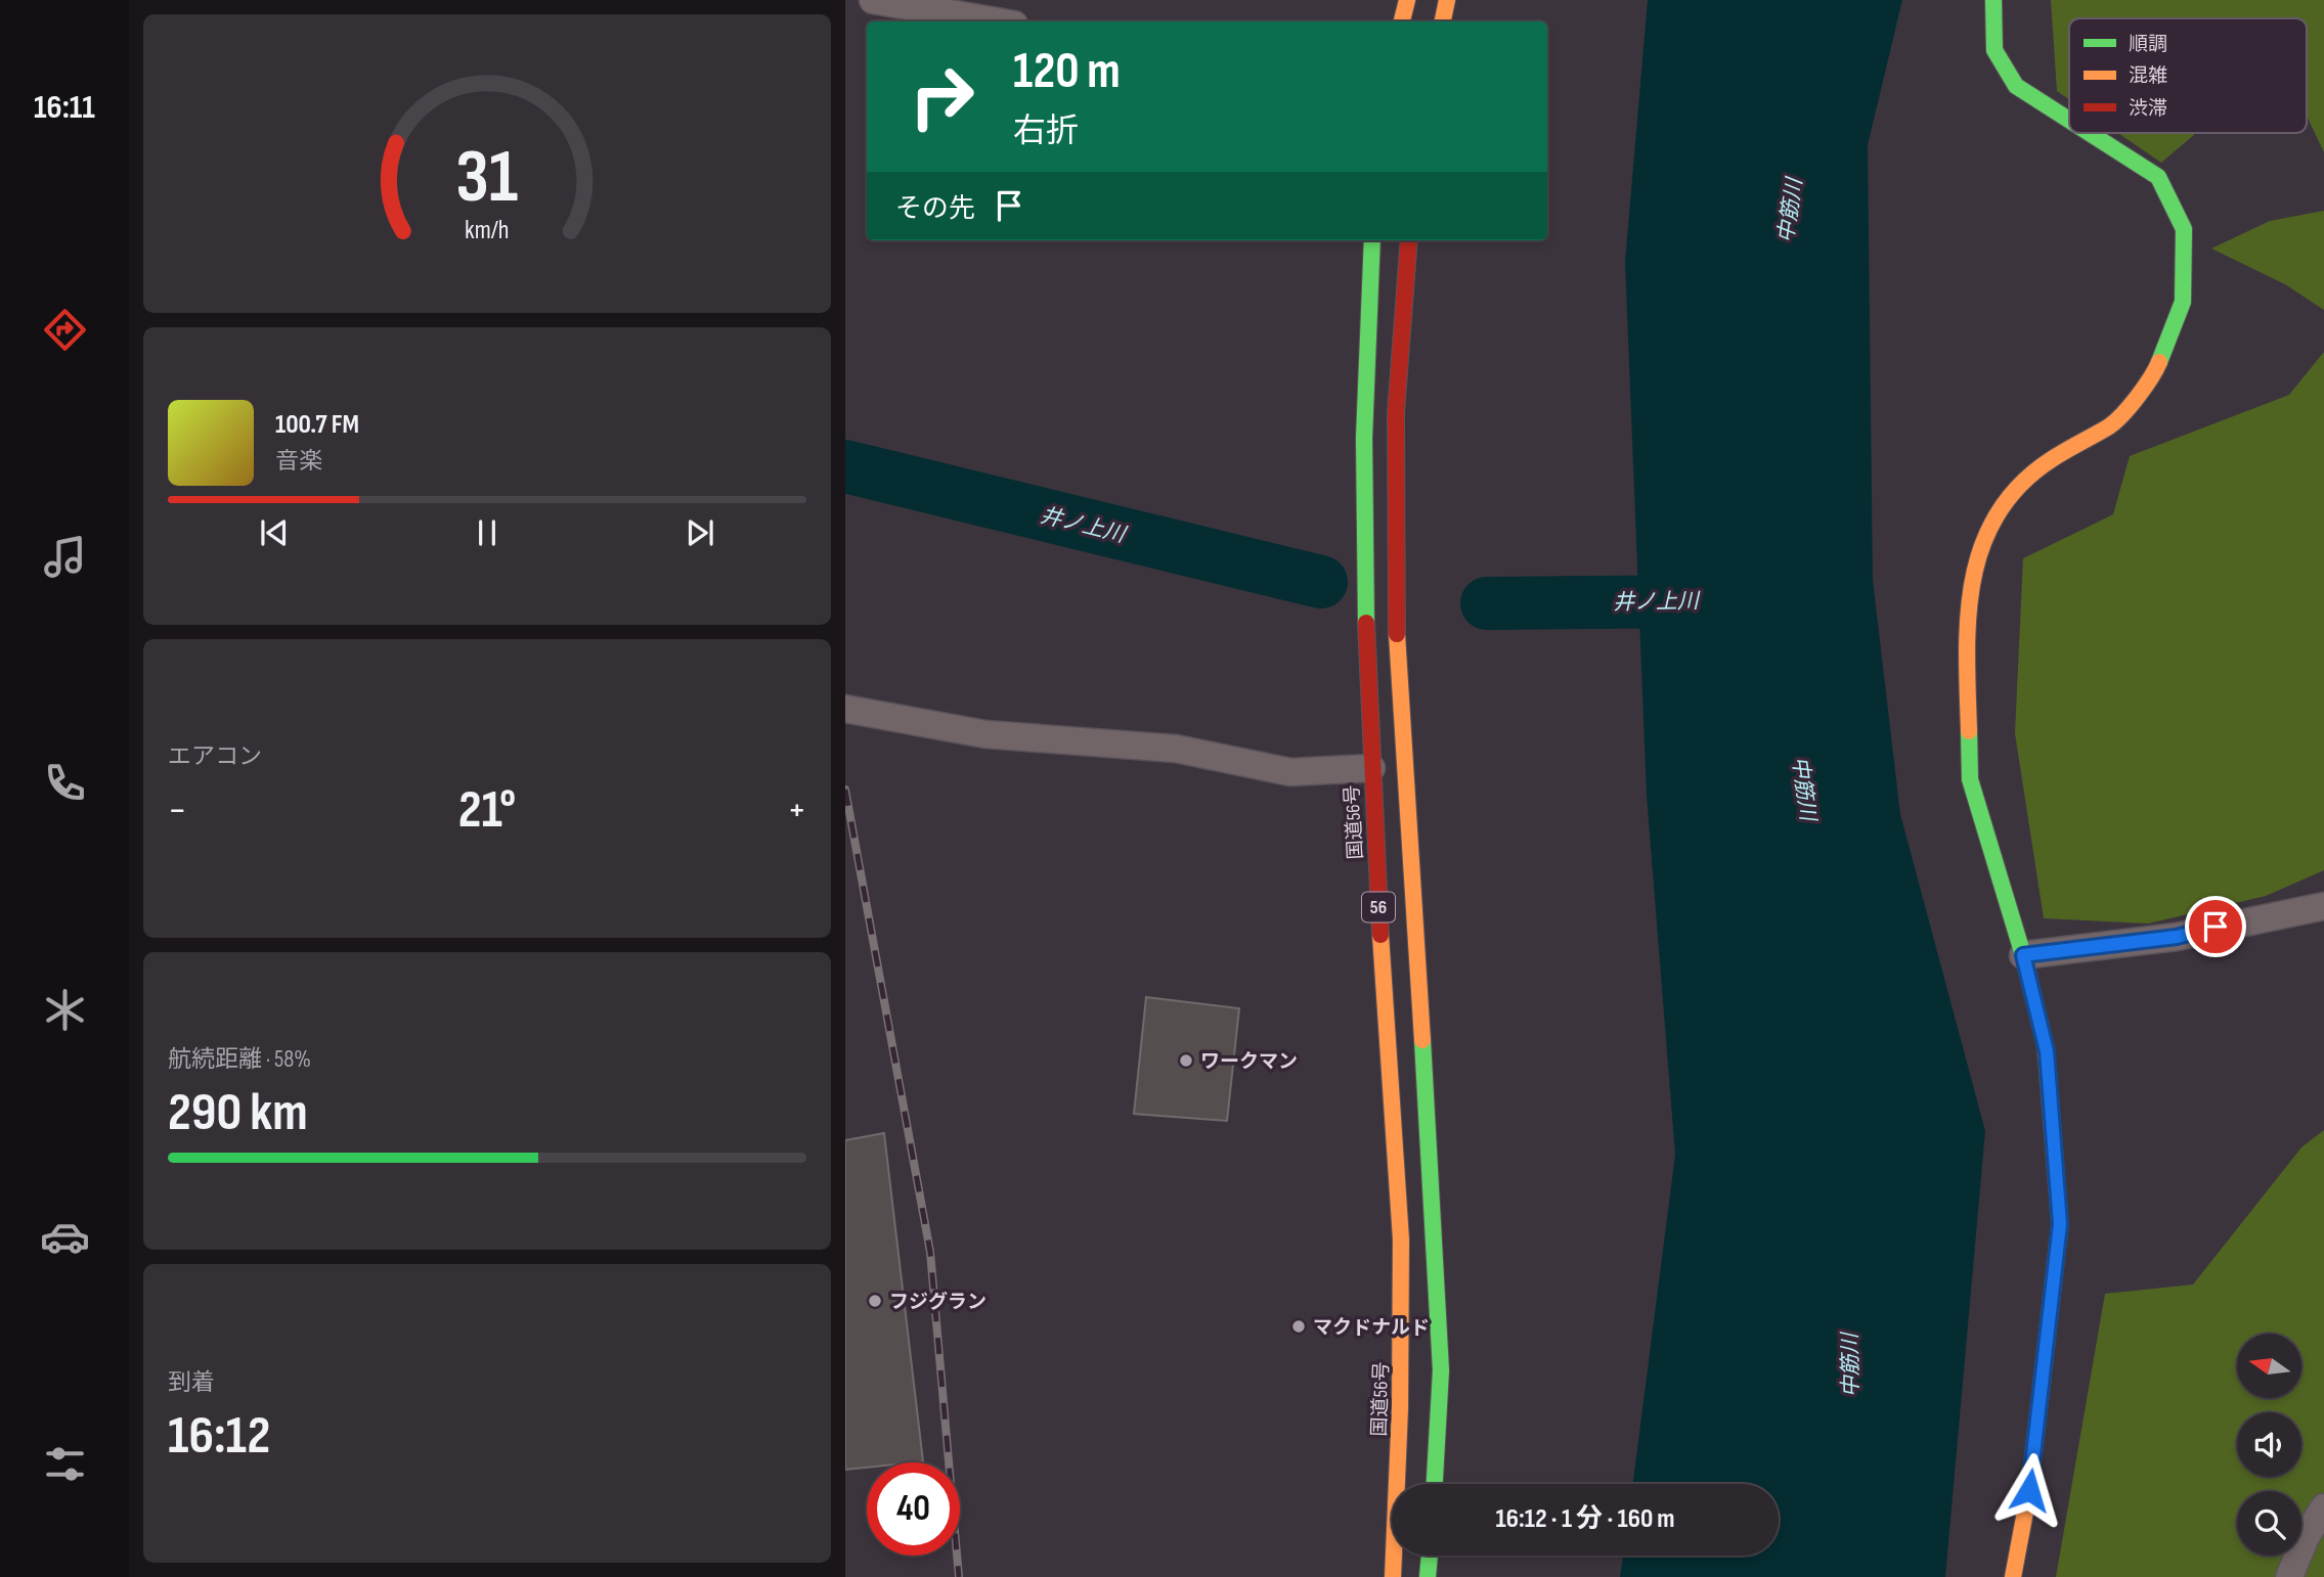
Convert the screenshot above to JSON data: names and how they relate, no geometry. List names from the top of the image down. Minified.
{"streets":{"main road":["国道56号","56"]},"water":["中筋川","井ノ上川"],"places":["ワークマン","フジグラン","マクドナルド"],"legend":["順調","混雑","渋滞"],"north":"left","page":{"tabs":"16:11","turn":["120 m","右折"],"then":"その先","song":["100.7 FM","音楽"],"tile":["エアコン",["航続距離 · 58%","290 km"],["到着","16:12"]],"heat":["−","21°","+"],"limit":"40","trip":"16:12 · 1 分 · 160 m","gauge":["31","km/h"]}}
